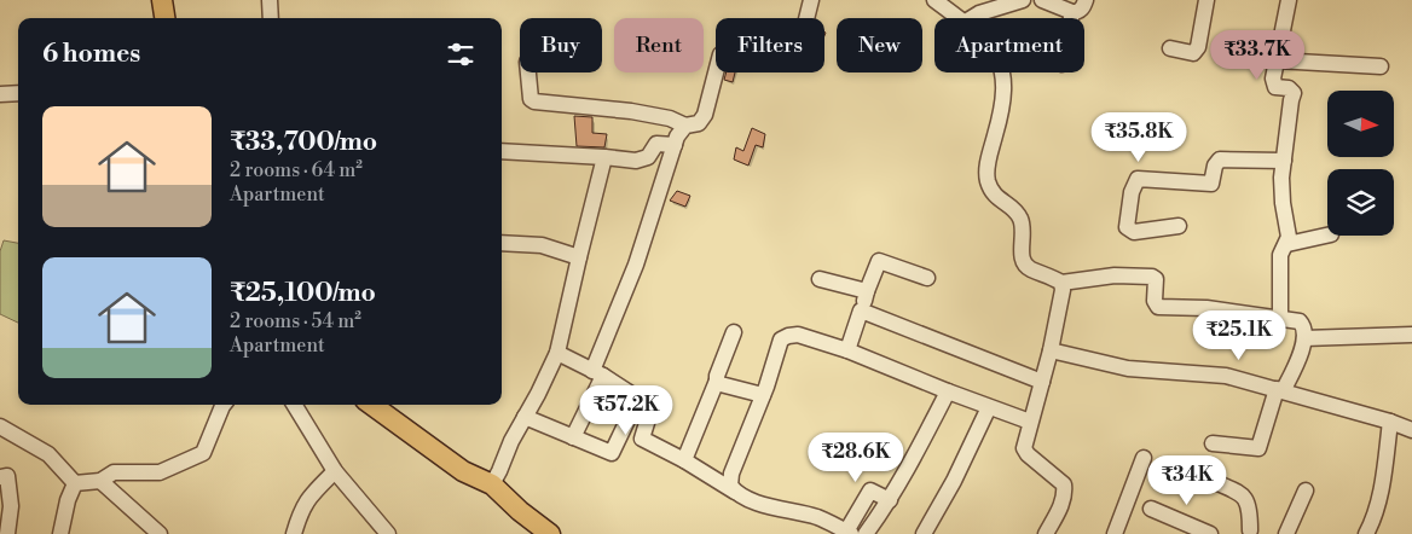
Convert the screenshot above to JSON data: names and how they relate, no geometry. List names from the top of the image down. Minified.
{"north":"right","page":{"chip":["Buy","Rent","Filters","New","Apartment"],"heading":"6 homes","price":["₹33.7K","₹35.8K","₹25.1K","₹57.2K","₹28.6K","₹34K"],"list":[{"name":"₹33,700/mo","note":"2 rooms · 64 m² · Apartment"},{"name":"₹25,100/mo","note":"2 rooms · 54 m² · Apartment"}]}}
